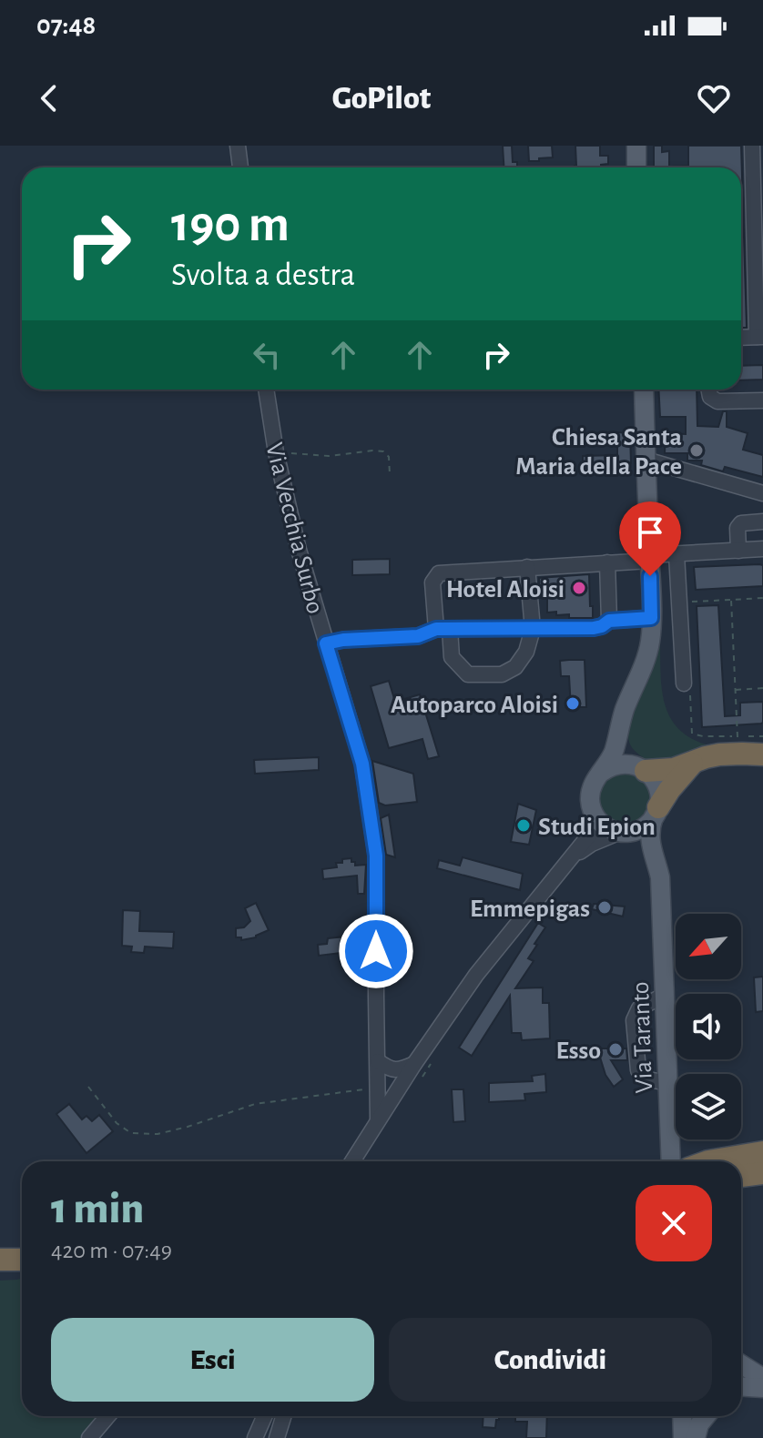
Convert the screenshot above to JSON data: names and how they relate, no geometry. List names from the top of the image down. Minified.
{"streets":{"main road":["Via Taranto"],"street":["Via Vecchia Surbo"]},"places":["Chiesa Santa Maria della Pace","Hotel Aloisi","Autoparco Aloisi","Studi Epion","Emmepigas","Esso"],"north":"bottom left","page":{"status":"07:48","header":"GoPilot","turn":["190 m","Svolta a destra"],"heading":["1 min","420 m · 07:49"],"buttons":["Esci","Condividi"]}}
